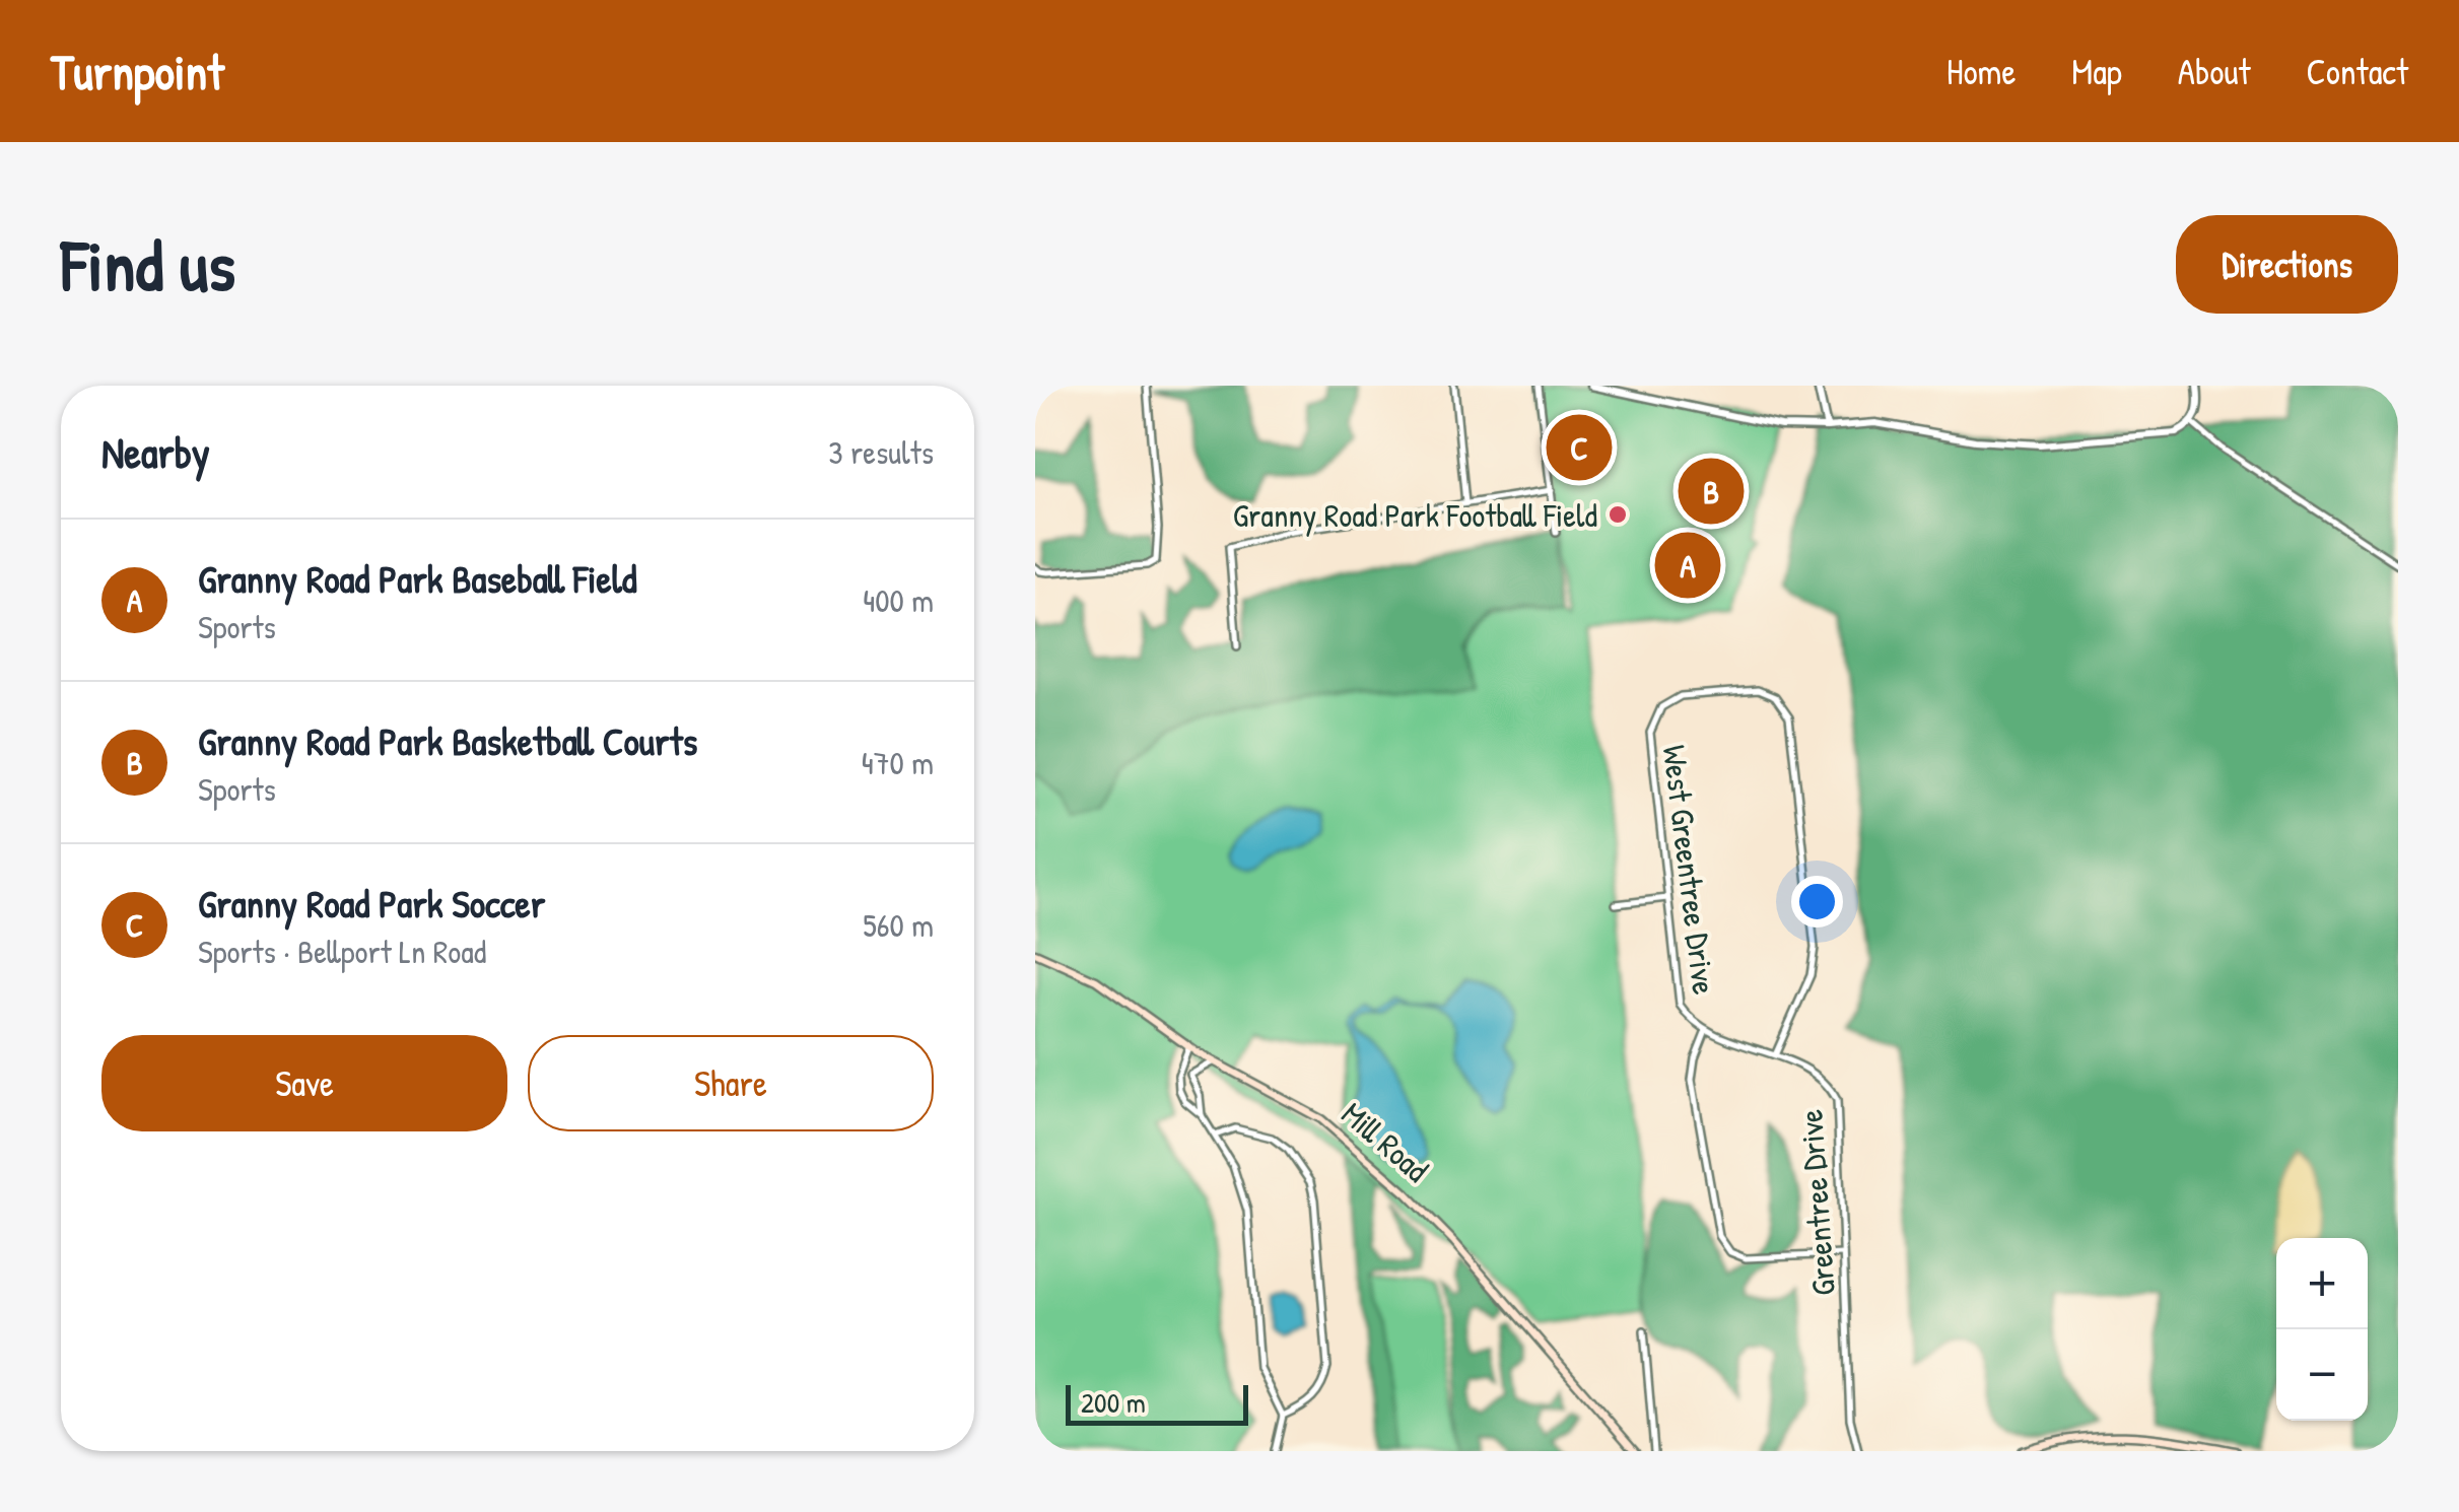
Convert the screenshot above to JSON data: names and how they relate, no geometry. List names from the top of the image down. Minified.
{"streets":{"main road":["Mill Road"],"street":["West Greentree Drive","Greentree Drive"]},"crossings":[["West Greentree Drive","Greentree Drive"]],"places":["Granny Road Park Football Field"],"scale_bar":"200 m","page":{"header":"Turnpoint","nav":["Home","Map","About","Contact"],"buttons":["Directions",["Save","Share"]],"title":"Find us","heading":["Nearby","3 results"],"pins":["C","B","A"],"list":[{"mark":"A","name":"Granny Road Park Baseball Field","note":"Sports","value":"400 m"},{"mark":"B","name":"Granny Road Park Basketball Courts","note":"Sports","value":"470 m"},{"mark":"C","name":"Granny Road Park Soccer","note":"Sports · Bellport Ln Road","value":"560 m"}],"map_buttons":["+","−"],"scale":"200 m"}}
